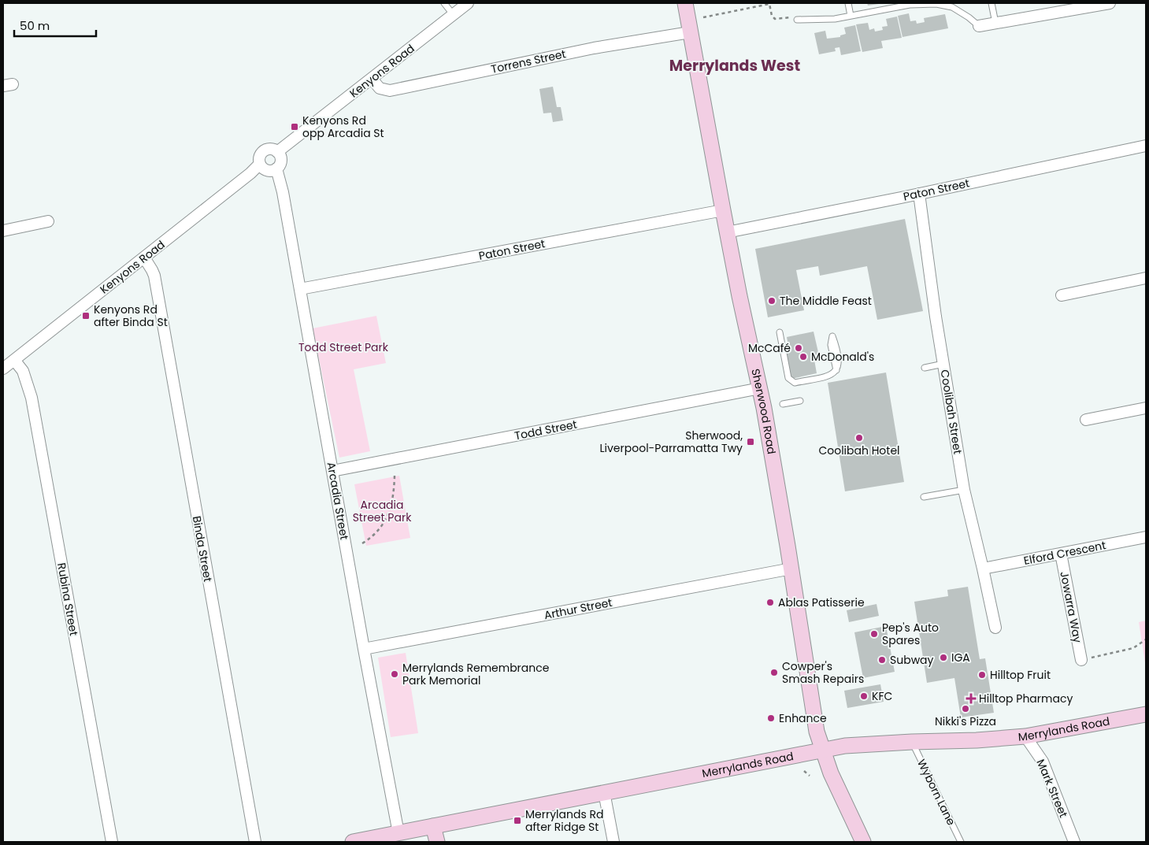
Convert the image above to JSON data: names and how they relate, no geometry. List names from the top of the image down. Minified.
{"streets":{"main road":["Sherwood Road","Merrylands Road"],"street":["Torrens Street","Kenyons Road","Paton Street","Coolibah Street","Todd Street","Arcadia Street","Binda Street","Elford Crescent","Rubina Street","Jowarra Way","Arthur Street","Mark Street"],"lane":["Wyborn Lane"]},"crossings":[["Torrens Street","Kenyons Road"],["Torrens Street","Sherwood Road"],["Kenyons Road","Arcadia Street"],["Kenyons Road","Binda Street"],["Kenyons Road","Rubina Street"],["Paton Street","Sherwood Road"],["Paton Street","Coolibah Street"],["Paton Street","Arcadia Street"],["Sherwood Road","Todd Street"],["Sherwood Road","Arthur Street"],["Sherwood Road","Merrylands Road"],["Coolibah Street","Elford Crescent"],["Todd Street","Arcadia Street"],["Arcadia Street","Arthur Street"],["Arcadia Street","Merrylands Road"],["Elford Crescent","Jowarra Way"],["Merrylands Road","Mark Street"],["Merrylands Road","Wyborn Lane"]],"districts":["Merrylands West"],"parks":["Todd Street Park","Arcadia Street Park"],"places":{"transit":["Kenyons Rd opp Arcadia St","Kenyons Rd after Binda St","Sherwood, Liverpool-Parramatta Twy","Merrylands Rd after Ridge St"],"other":["The Middle Feast","McCafé","McDonald's","Coolibah Hotel","Ablas Patisserie","Pep's Auto Spares","IGA","Subway","Cowper's Smash Repairs","Merrylands Remembrance Park Memorial","Hilltop Fruit","KFC","Nikki's Pizza","Enhance"],"health":["Hilltop Pharmacy"]},"scale_bar":"50 m"}
